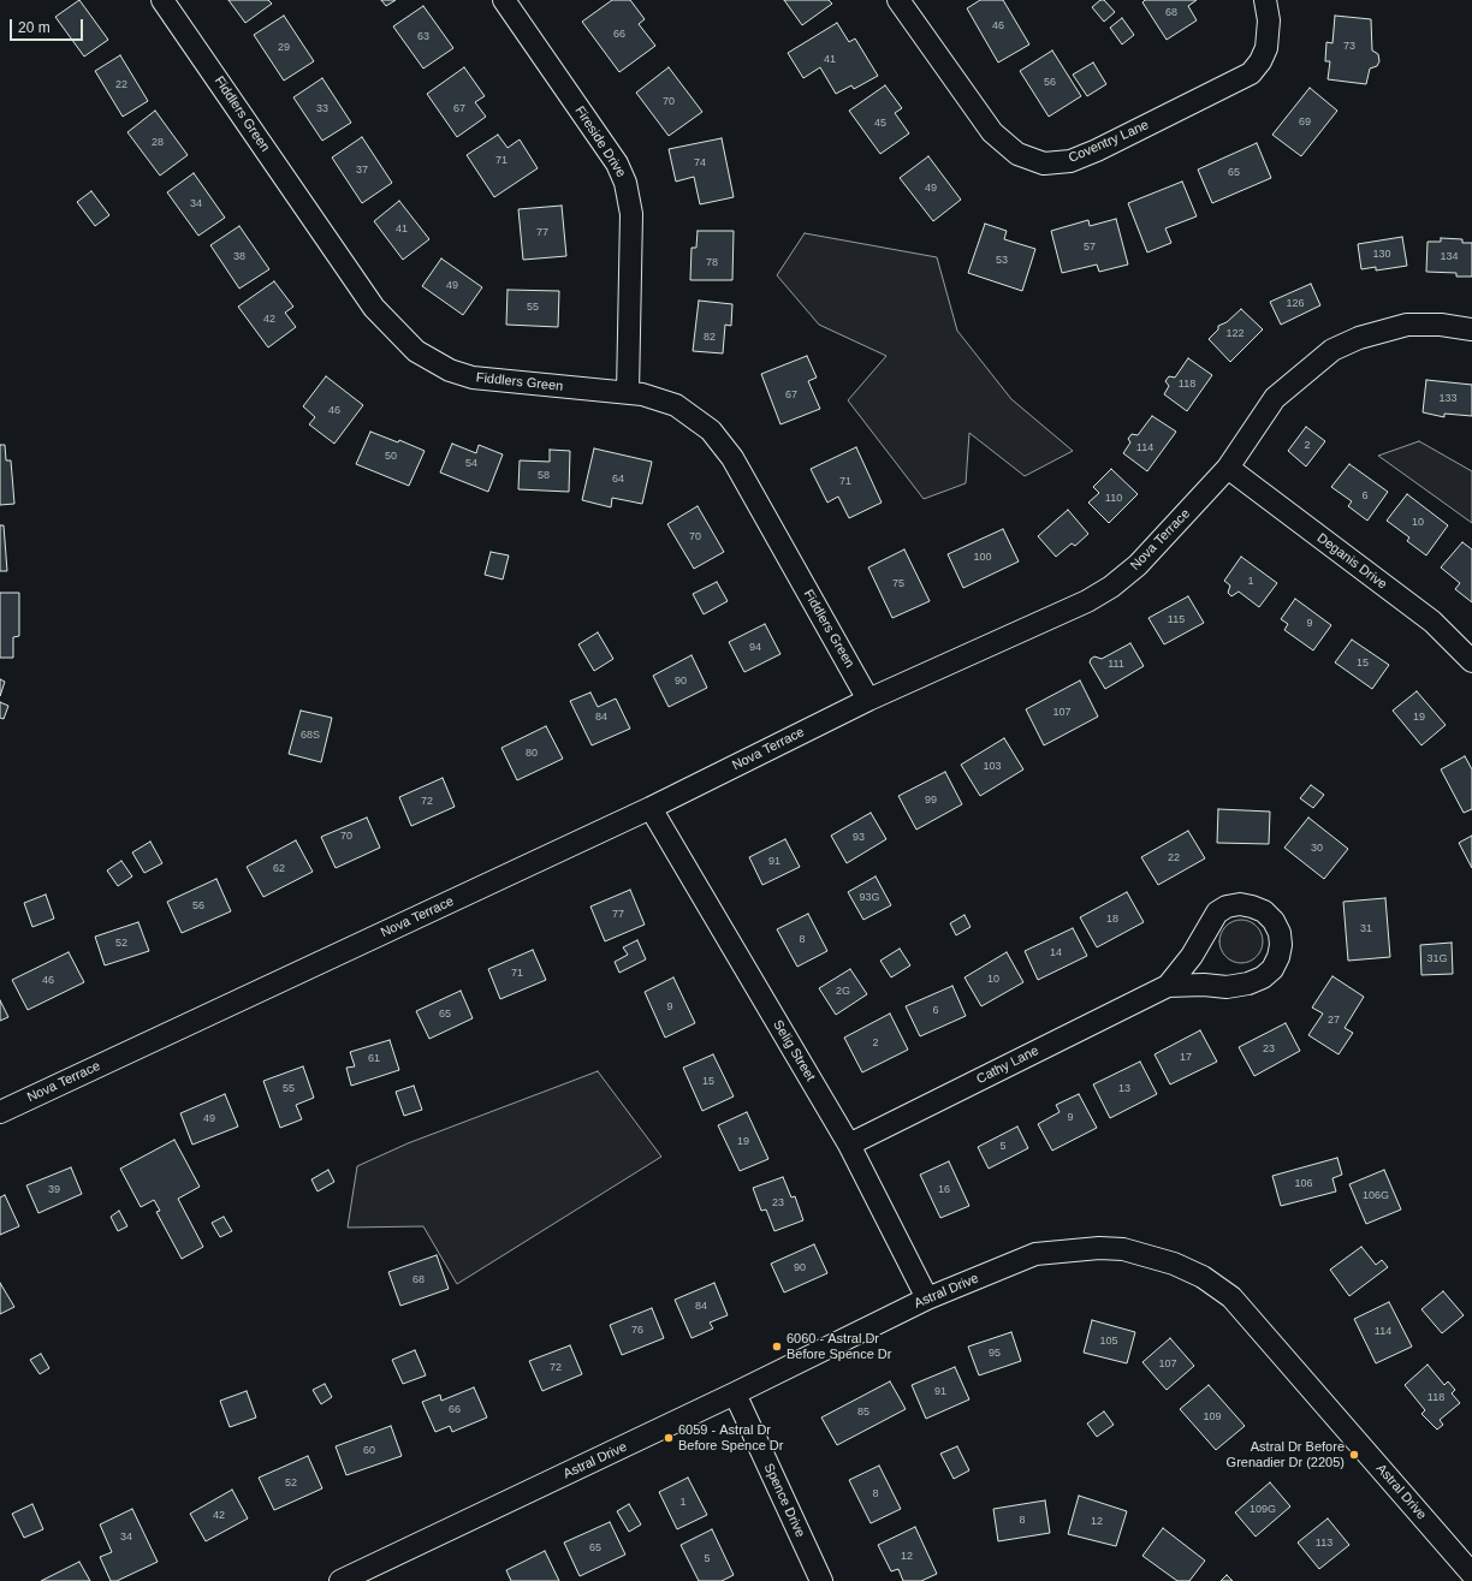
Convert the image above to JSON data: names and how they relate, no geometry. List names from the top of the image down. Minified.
{"streets":{"street":["Fiddlers Green","Fireside Drive","Coventry Lane","Nova Terrace","Deganis Drive","Selig Street","Cathy Lane","Astral Drive","Spence Drive"]},"crossings":[["Fiddlers Green","Fireside Drive"],["Fiddlers Green","Nova Terrace"],["Nova Terrace","Deganis Drive"],["Nova Terrace","Selig Street"],["Selig Street","Cathy Lane"],["Selig Street","Astral Drive"],["Astral Drive","Spence Drive"]],"places":["6060 - Astral Dr Before Spence Dr","6059 - Astral Dr Before Spence Dr","Astral Dr Before Grenadier Dr (2205)"],"house_numbers":["68","46","66","63","73","29","41","56","22","70","33","67","69","45","28","71","74","37","65","49","34","41","77","57","130","38","134","53","78","49","126","55","42","122","82","118","67","133","46","2","114","50","54","58","64","71","6","110","10","70","100","1","75","115","9","94","15","111","90","107","84","19","68S","80","103","99","72","70","93","30","22","91","62","93G","56","77","18","31","8","52","14","31G","71","10","46","2G","9","6","65","27","2","23","17","61","15","55","13","9","49","19","5","106","39","16","106G","23","90","68","84","76","114","105","95","107","72","91","118","66","85","109","60","52","8","1","109G","42","8","12","34","113","65","12","5"],"scale_bar":"20 m"}
